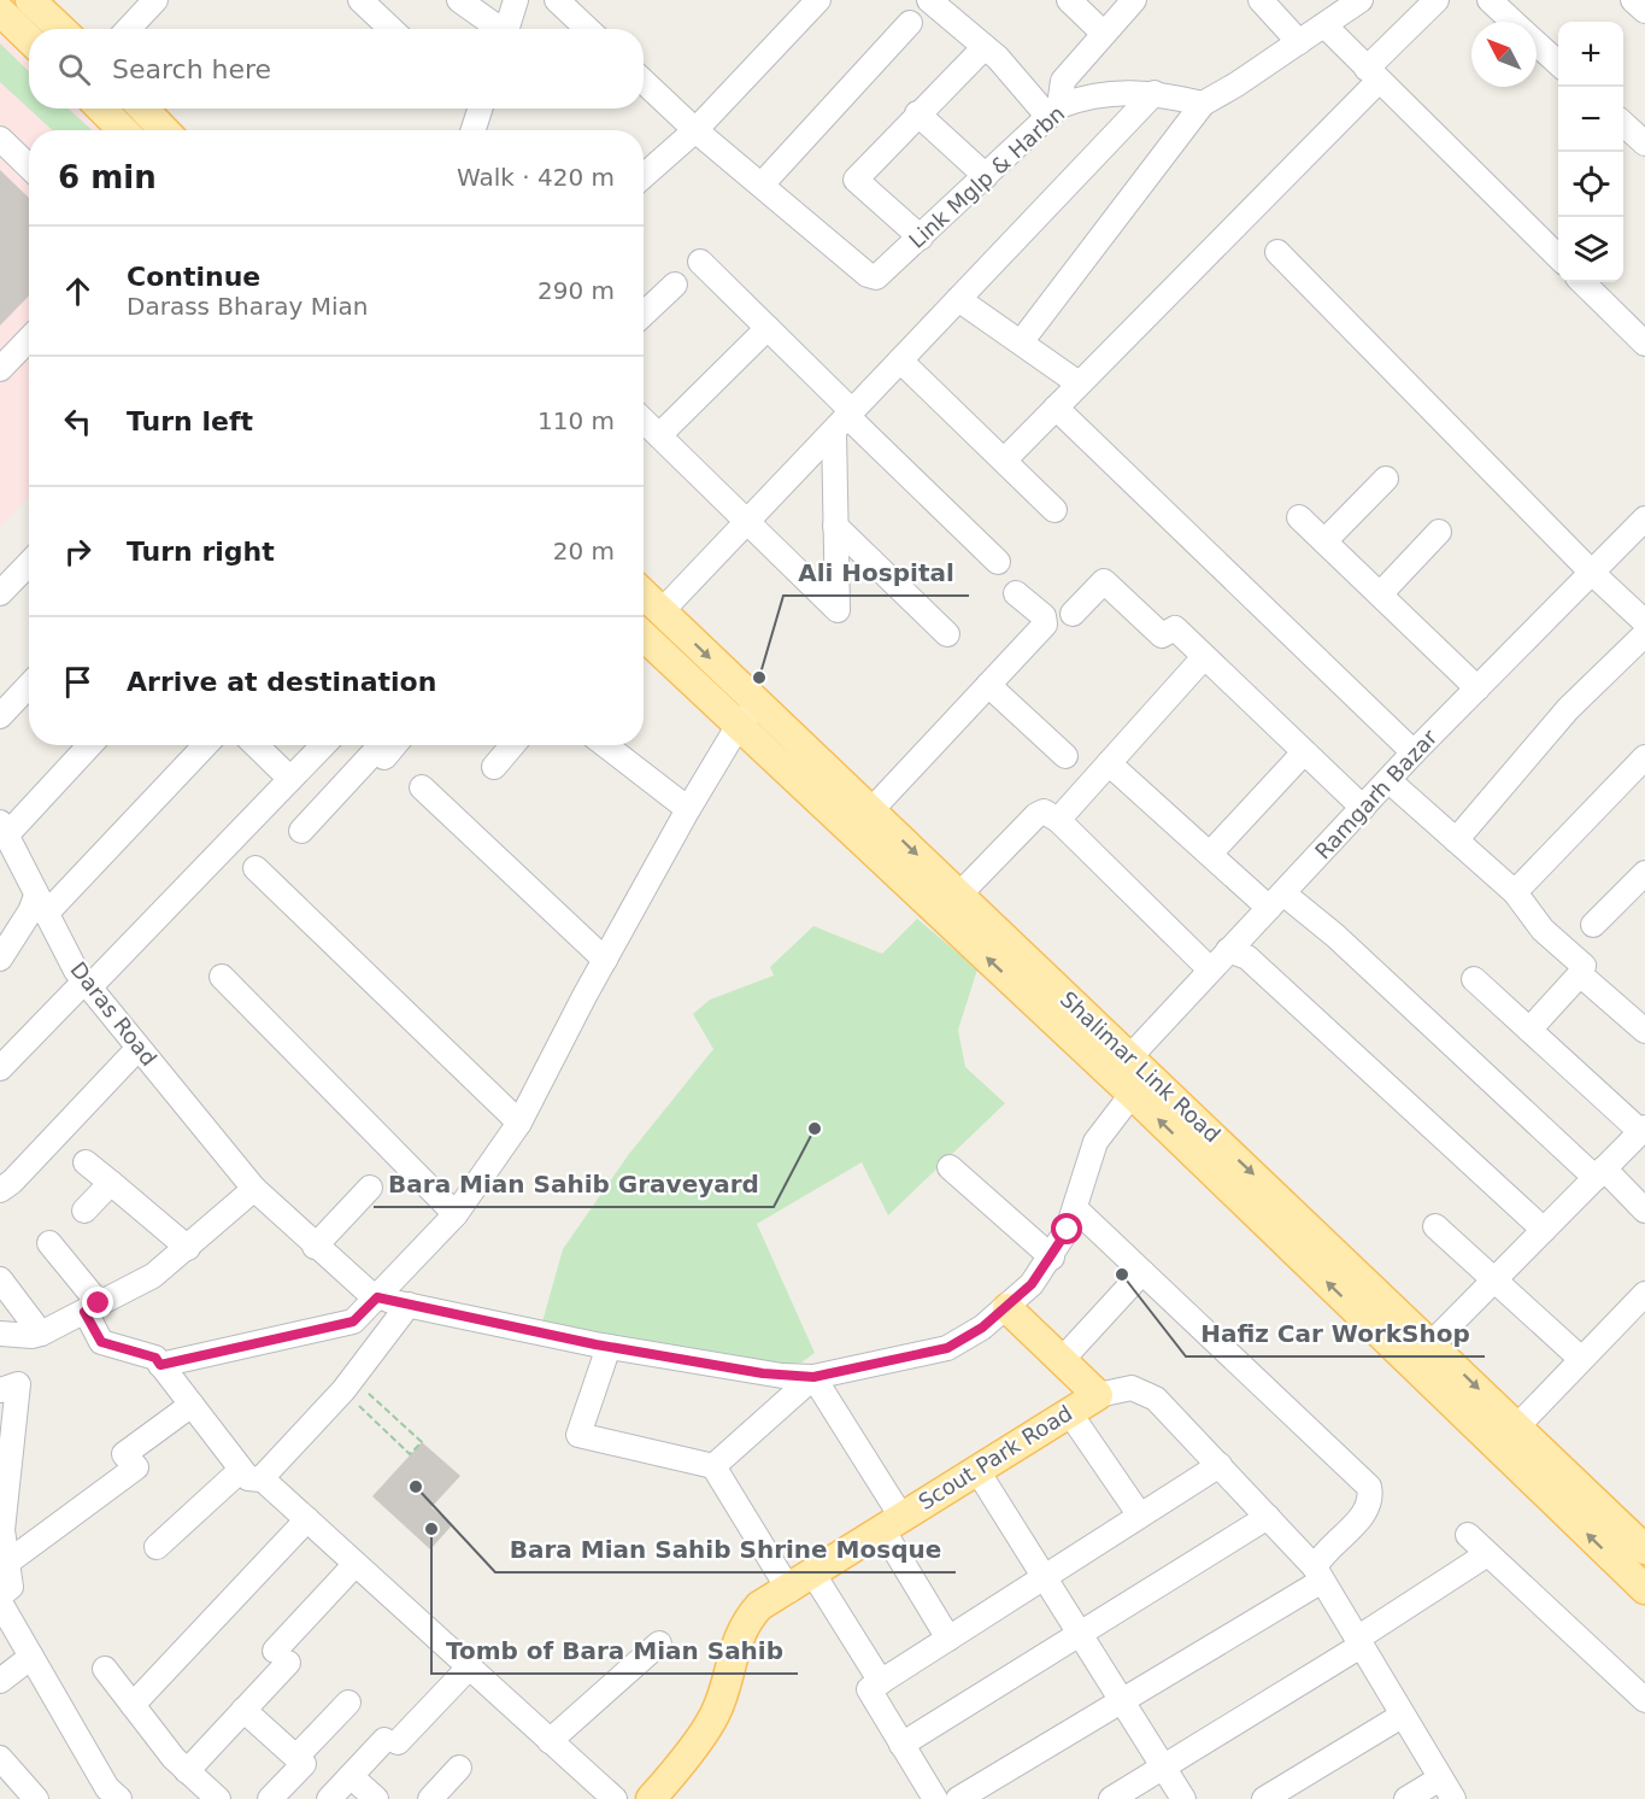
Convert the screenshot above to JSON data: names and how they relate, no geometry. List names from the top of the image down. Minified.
{"streets":{"main road":["Shalimar Link Road","Scout Park Road"],"street":["Link Mglp & Harbn","Ramgarh Bazar","Daras Road"]},"crossings":[["Ramgarh Bazar","Shalimar Link Road"],["Ramgarh Bazar","Scout Park Road"]],"places":["Ali Hospital","Bara Mian Sahib Graveyard","Hafiz Car WorkShop","Bara Mian Sahib Shrine Mosque","Tomb of Bara Mian Sahib"],"north":"top left","page":{"map_buttons":["+","−"],"search":"Search here","heading":["6 min","Walk · 420 m"],"list":[["Continue","Darass Bharay Mian","290 m"],["Turn left","110 m"],["Turn right","20 m"],"Arrive at destination"]}}
